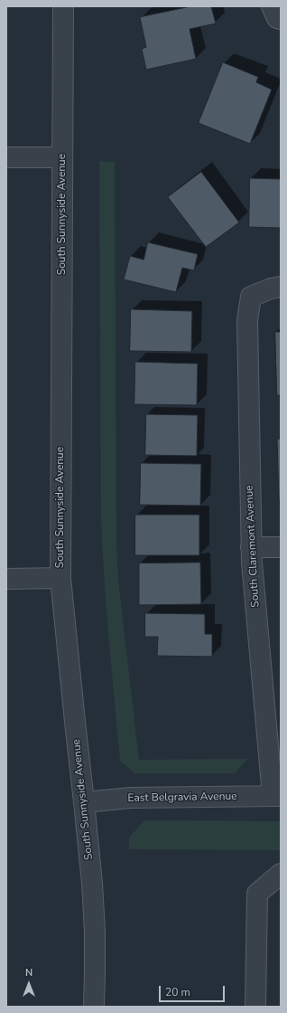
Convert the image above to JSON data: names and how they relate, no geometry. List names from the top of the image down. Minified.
{"streets":{"street":["South Sunnyside Avenue","South Claremont Avenue","East Belgravia Avenue"]},"crossings":[["South Sunnyside Avenue","East Belgravia Avenue"],["South Claremont Avenue","East Belgravia Avenue"]],"scale_bar":"20 m","north":"top"}
